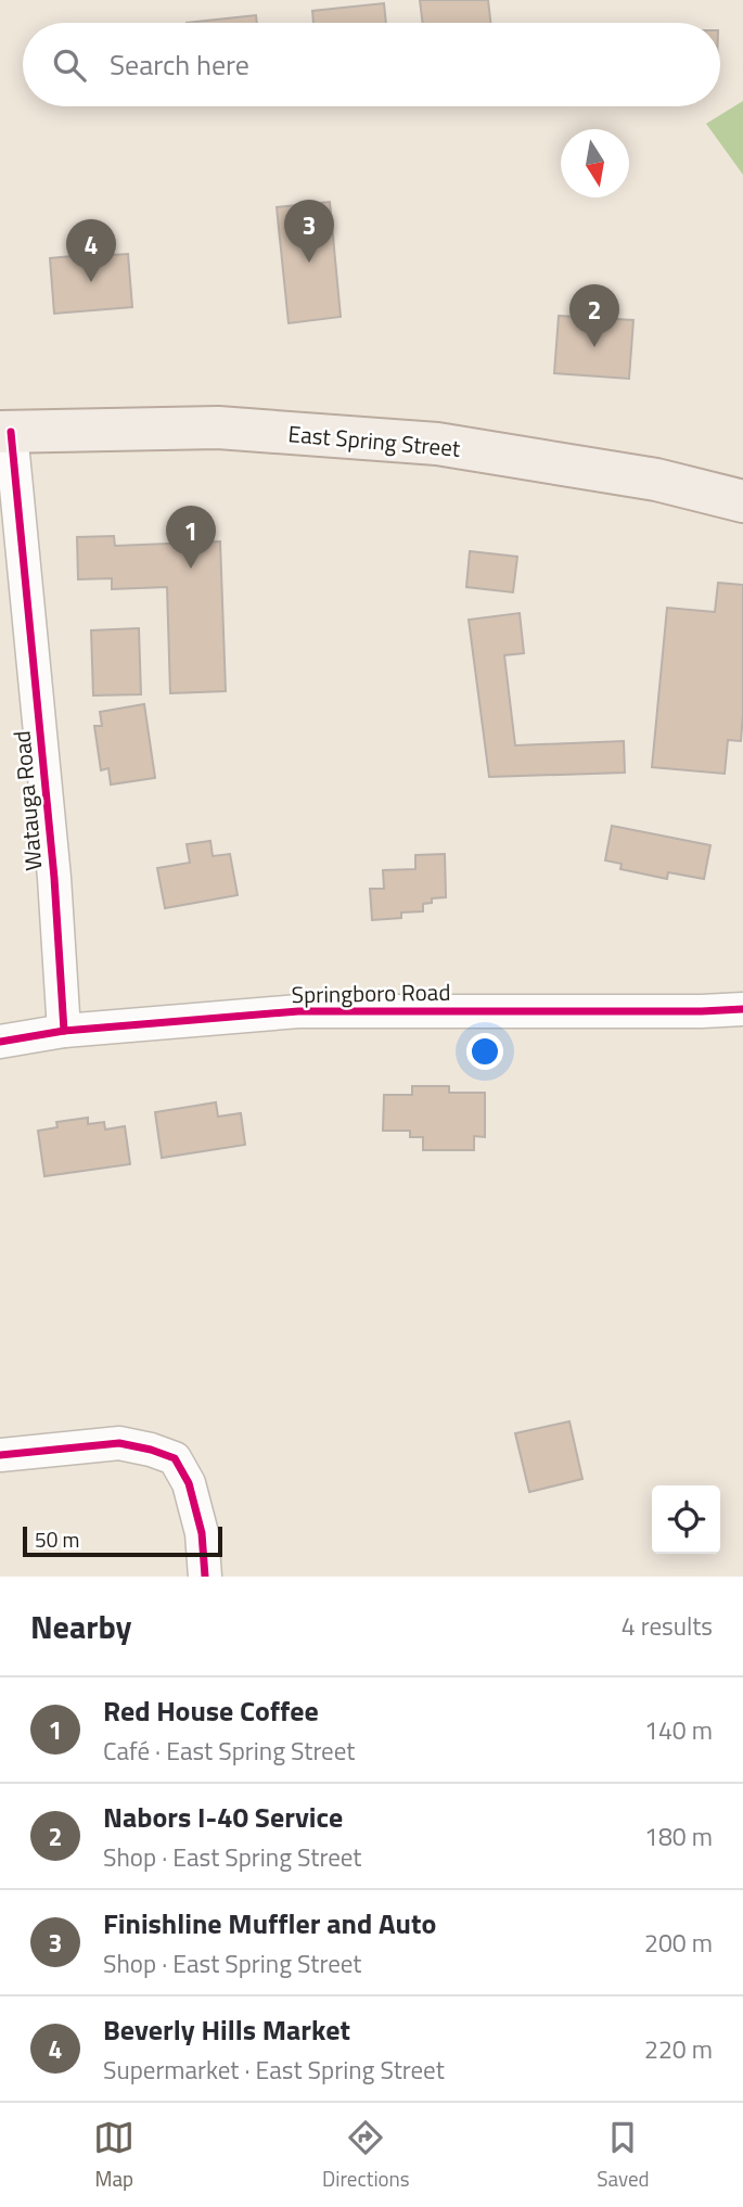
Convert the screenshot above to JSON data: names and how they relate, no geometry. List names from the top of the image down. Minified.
{"streets":{"main road":["East Spring Street"],"street":["Watauga Road","Springboro Road"]},"crossings":[["East Spring Street","Watauga Road"],["Watauga Road","Springboro Road"]],"scale_bar":"50 m","north":"bottom","page":{"search":"Search here","pins":["3","4","2","1"],"scale":"50 m","heading":["Nearby","4 results"],"list":[{"mark":"1","name":"Red House Coffee","note":"Café · East Spring Street","value":"140 m"},{"mark":"2","name":"Nabors I-40 Service","note":"Shop · East Spring Street","value":"180 m"},{"mark":"3","name":"Finishline Muffler and Auto","note":"Shop · East Spring Street","value":"200 m"},{"mark":"4","name":"Beverly Hills Market","note":"Supermarket · East Spring Street","value":"220 m"}],"nav":["Map","Directions","Saved"]}}
